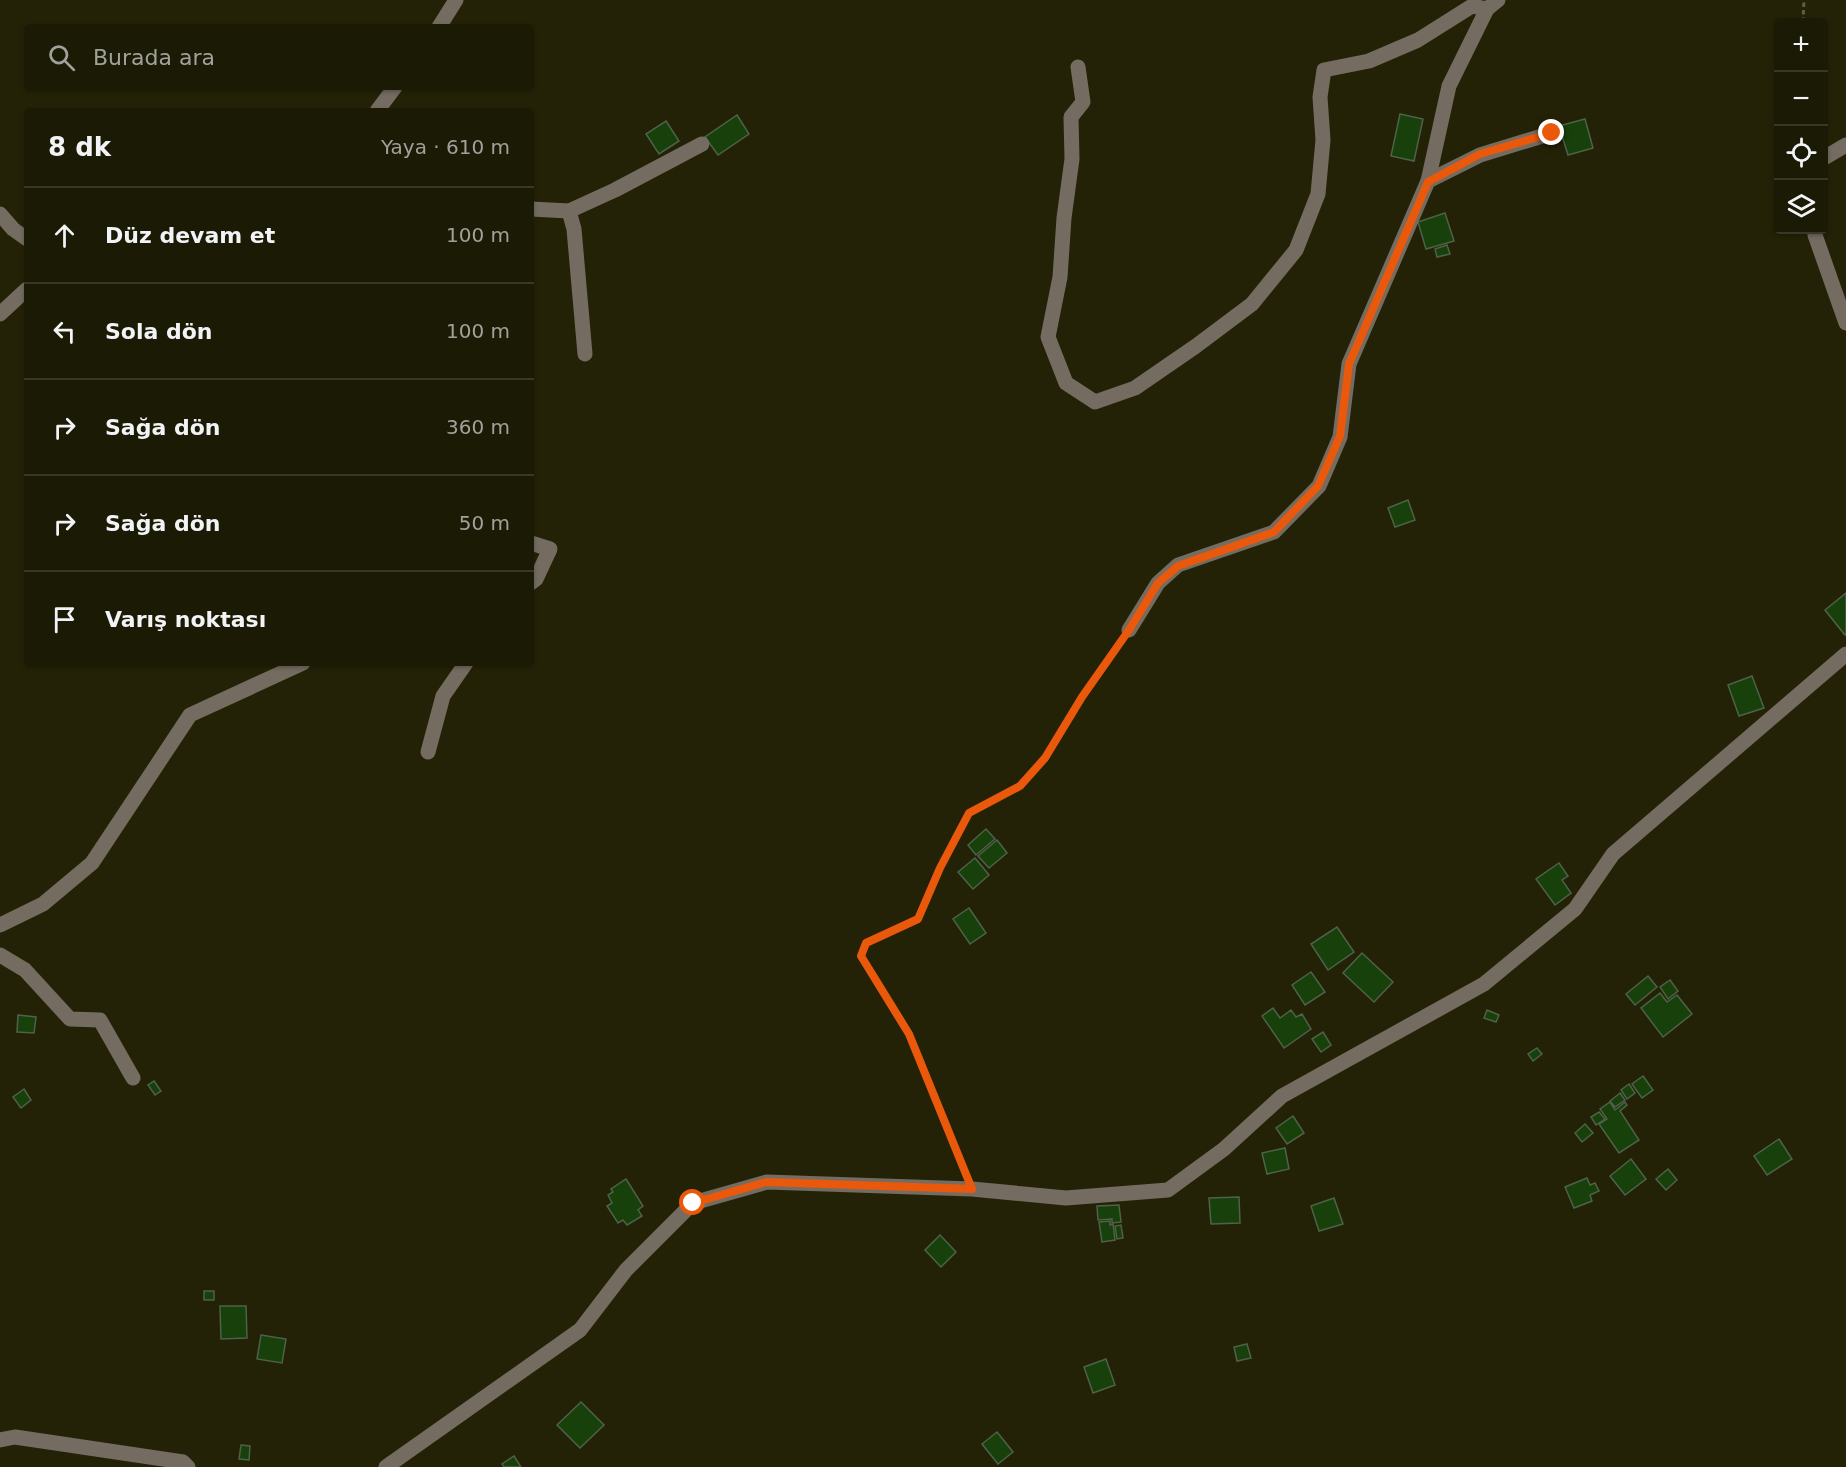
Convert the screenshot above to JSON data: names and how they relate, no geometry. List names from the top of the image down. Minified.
{"page":{"map_buttons":["+","−"],"search":"Burada ara","heading":["8 dk","Yaya · 610 m"],"list":[["Düz devam et","100 m"],["Sola dön","100 m"],["Sağa dön","360 m"],["Sağa dön","50 m"],"Varış noktası"]}}
